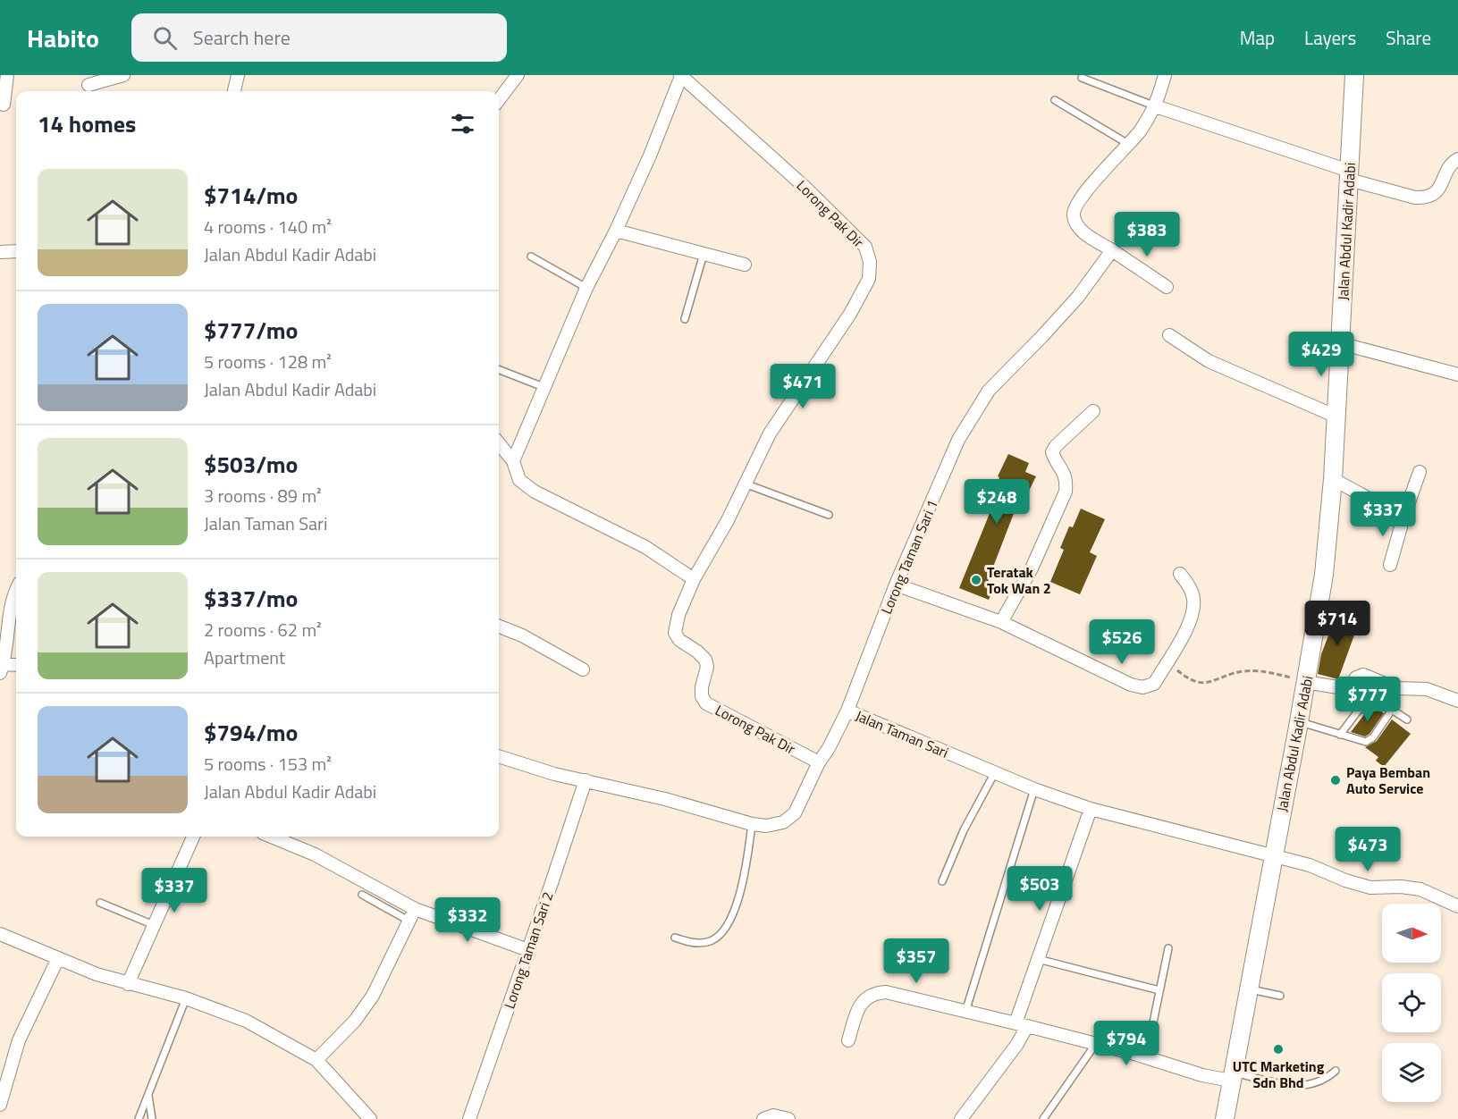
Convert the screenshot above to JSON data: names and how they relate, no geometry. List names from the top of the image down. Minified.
{"streets":{"main road":["Jalan Abdul Kadir Adabi"],"street":["Lorong Pak Dir","Lorong Taman Sari 1","Jalan Taman Sari","Lorong Taman Sari 2"]},"crossings":[["Lorong Pak Dir","Jalan Taman Sari"],["Jalan Abdul Kadir Adabi","Jalan Taman Sari"],["Lorong Taman Sari 1","Jalan Taman Sari"],["Jalan Taman Sari","Lorong Taman Sari 2"]],"places":["Teratak Tok Wan 2","Paya Bemban Auto Service","UTC Marketing Sdn Bhd"],"north":"right","page":{"header":"Habito","search":"Search here","nav":["Map","Layers","Share"],"heading":"14 homes","list":[{"name":"$714/mo","note":"4 rooms · 140 m² · Jalan Abdul Kadir Adabi"},{"name":"$777/mo","note":"5 rooms · 128 m² · Jalan Abdul Kadir Adabi"},{"name":"$503/mo","note":"3 rooms · 89 m² · Jalan Taman Sari"},{"name":"$337/mo","note":"2 rooms · 62 m² · Apartment"},{"name":"$794/mo","note":"5 rooms · 153 m² · Jalan Abdul Kadir Adabi"}],"price":["$383","$429","$471","$248","$337","$714","$526","$777","$473","$503","$337","$332","$357","$794"]}}
